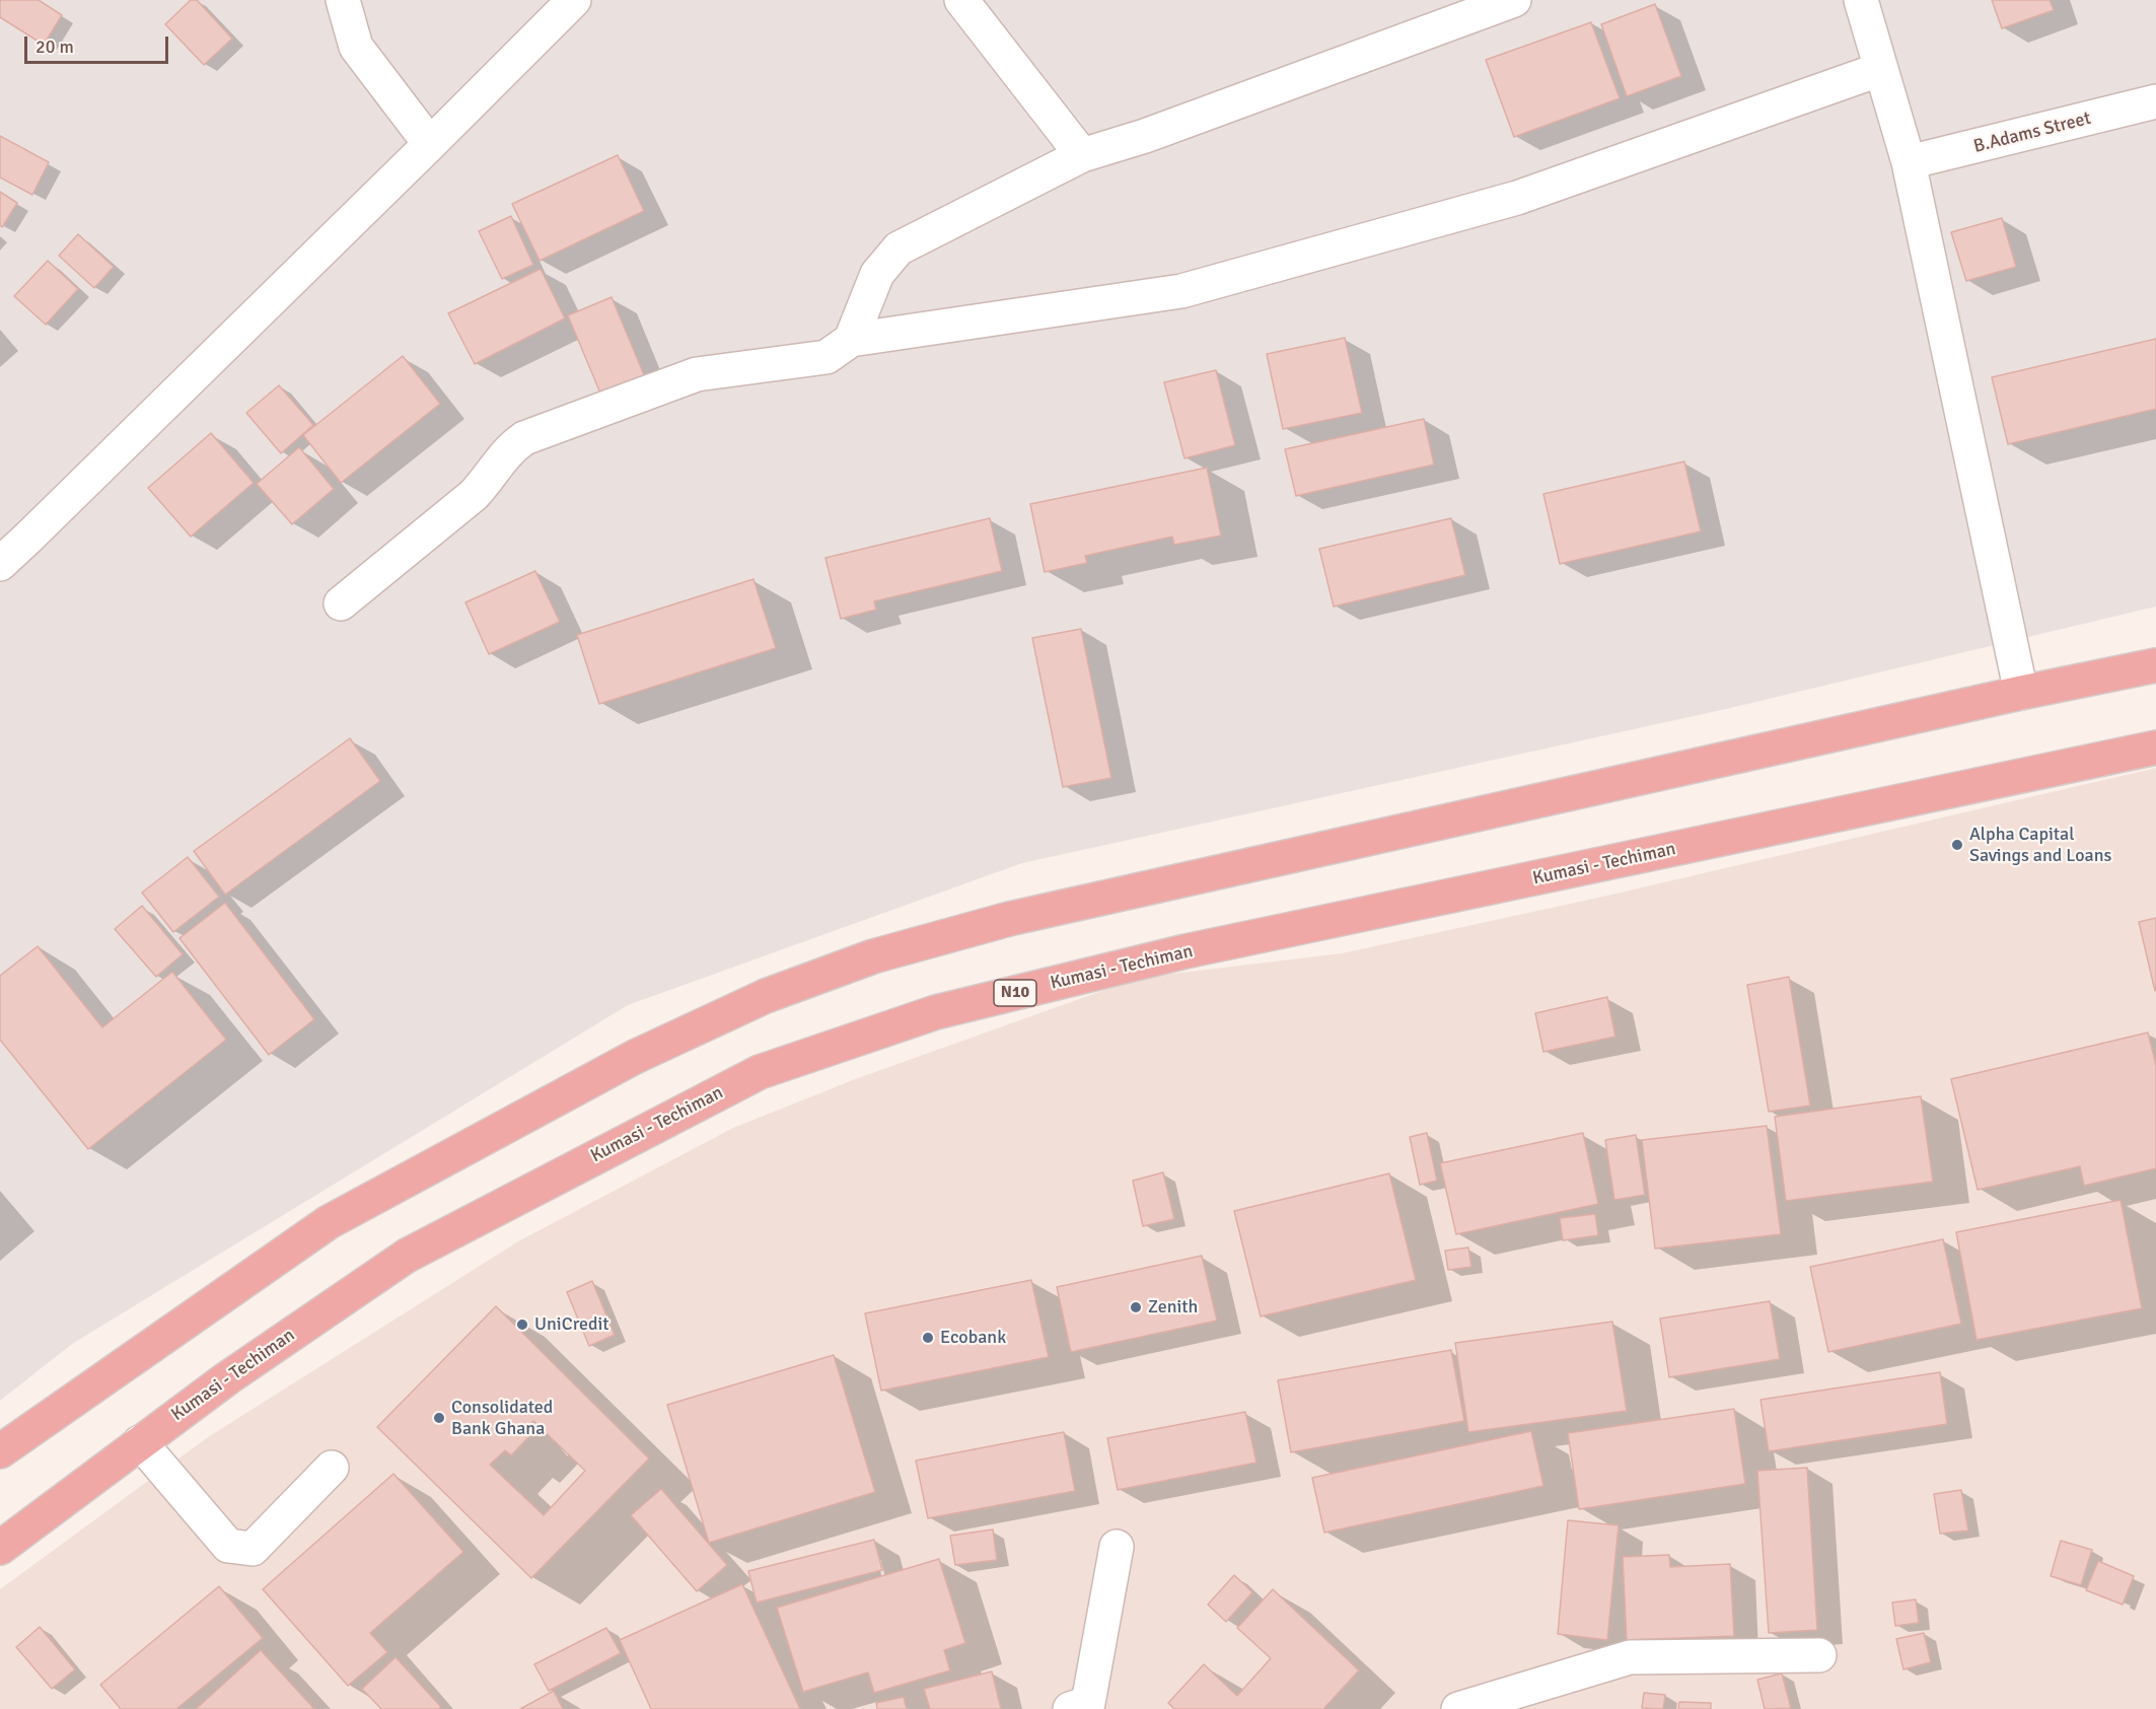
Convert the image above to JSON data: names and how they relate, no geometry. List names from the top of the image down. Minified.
{"streets":{"highway":["Kumasi - Techiman","N10"],"street":["B.Adams Street"]},"places":["Alpha Capital Savings and Loans","Zenith","UniCredit","Ecobank","Consolidated Bank Ghana"],"scale_bar":"20 m"}
